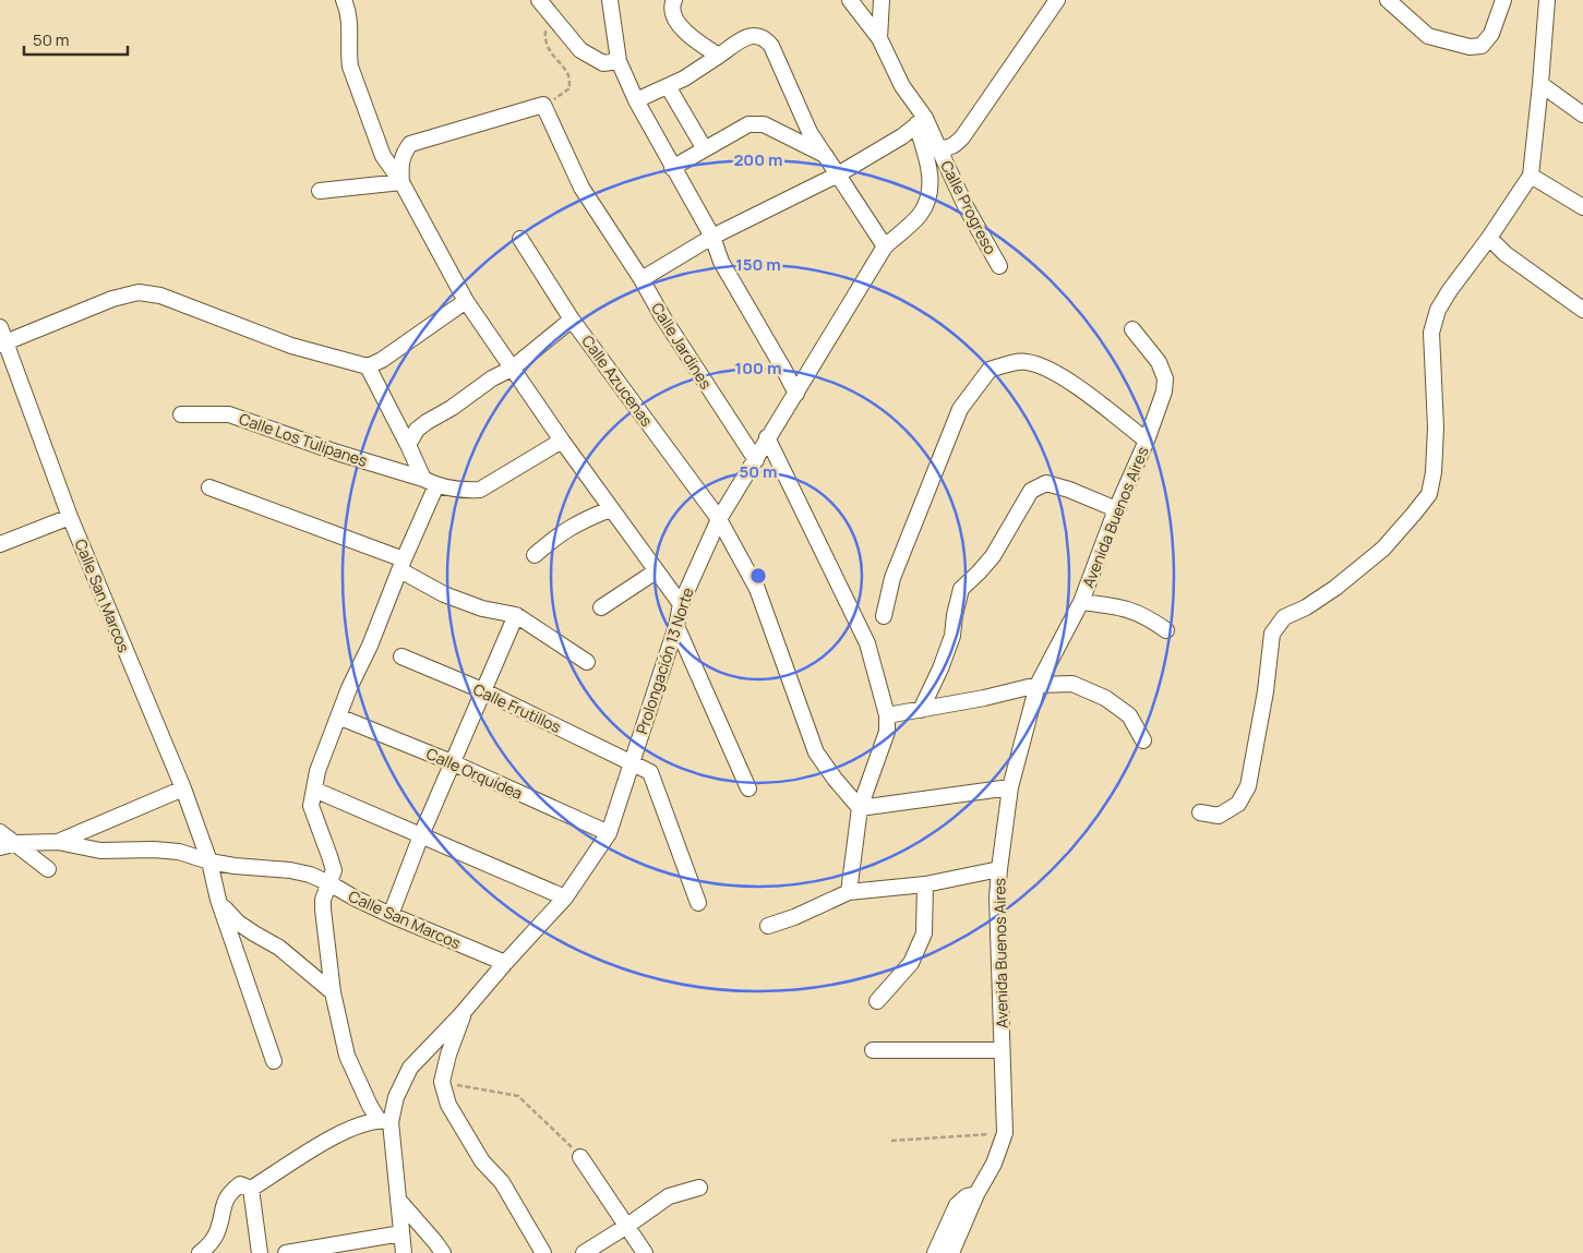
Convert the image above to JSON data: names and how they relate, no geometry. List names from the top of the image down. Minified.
{"streets":{"street":["Calle Progreso","Calle Jardines","Calle Azucenas","Calle Los Tulipanes","Avenida Buenos Aires","Calle San Marcos","Prolongación 13 Norte","Calle Frutillos","Calle Orquídea"]},"crossings":[["Calle Progreso","Prolongación 13 Norte"],["Calle Jardines","Prolongación 13 Norte"],["Calle Azucenas","Prolongación 13 Norte"],["Calle San Marcos","Prolongación 13 Norte"],["Prolongación 13 Norte","Calle Frutillos"],["Prolongación 13 Norte","Calle Orquídea"]],"scale_bar":"50 m","rings":["200 m","150 m","100 m","50 m"]}
